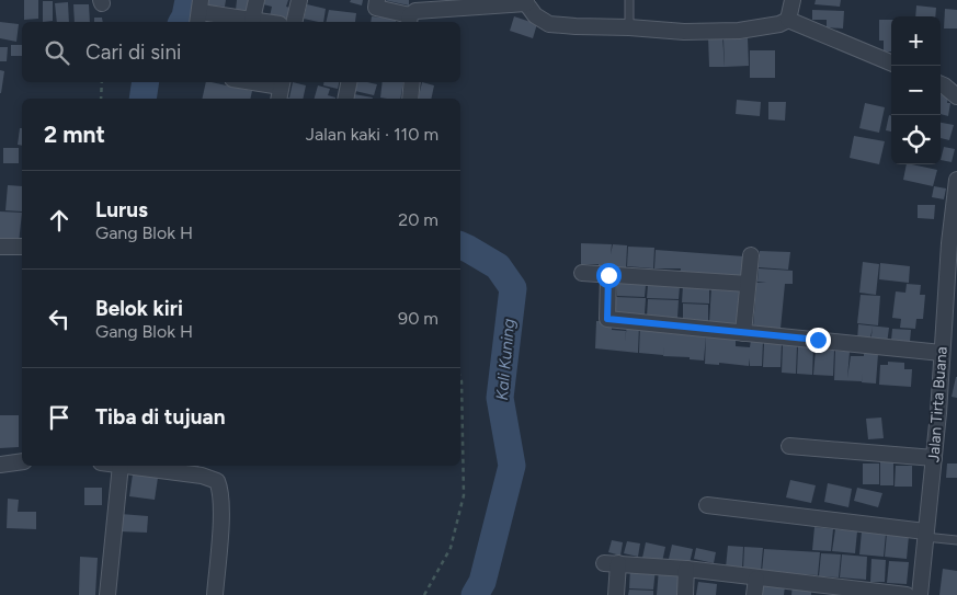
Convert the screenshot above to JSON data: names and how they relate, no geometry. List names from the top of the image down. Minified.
{"streets":{"street":["Jalan Tirta Buana"]},"water":["Kali Kuning"],"page":{"map_buttons":["+","−"],"search":"Cari di sini","heading":["2 mnt","Jalan kaki · 110 m"],"list":[["Lurus","Gang Blok H","20 m"],["Belok kiri","Gang Blok H","90 m"],"Tiba di tujuan"]}}
